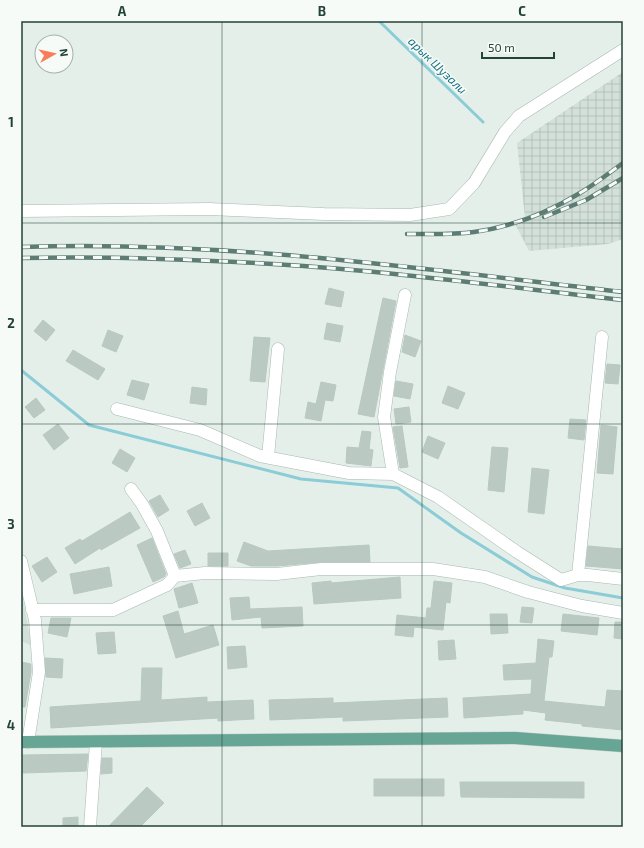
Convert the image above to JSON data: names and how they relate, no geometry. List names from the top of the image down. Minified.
{"water":["арык Шузали"],"scale_bar":"50 m","north":"right","grid":{"columns":["A","B","C"],"rows":["1","2","3","4"]}}
